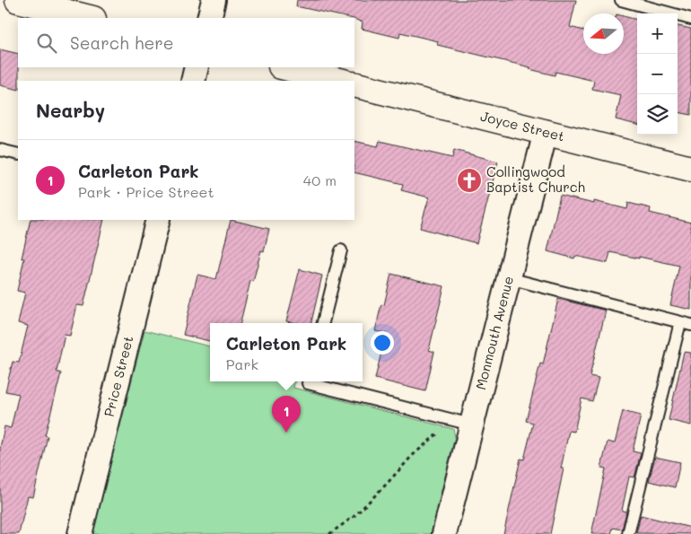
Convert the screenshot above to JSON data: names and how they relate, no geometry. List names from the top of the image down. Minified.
{"streets":{"main road":["Joyce Street"],"street":["Monmouth Avenue","Price Street"]},"crossings":[["Joyce Street","Monmouth Avenue"]],"places":{"church":["Collingwood Baptist Church"]},"north":"left","page":{"map_buttons":["+","−"],"search":"Search here","heading":"Nearby","list":[{"mark":"1","name":"Carleton Park","note":"Park · Price Street","value":"40 m"}],"popup":["Carleton Park","Park"],"pins":"1"}}
